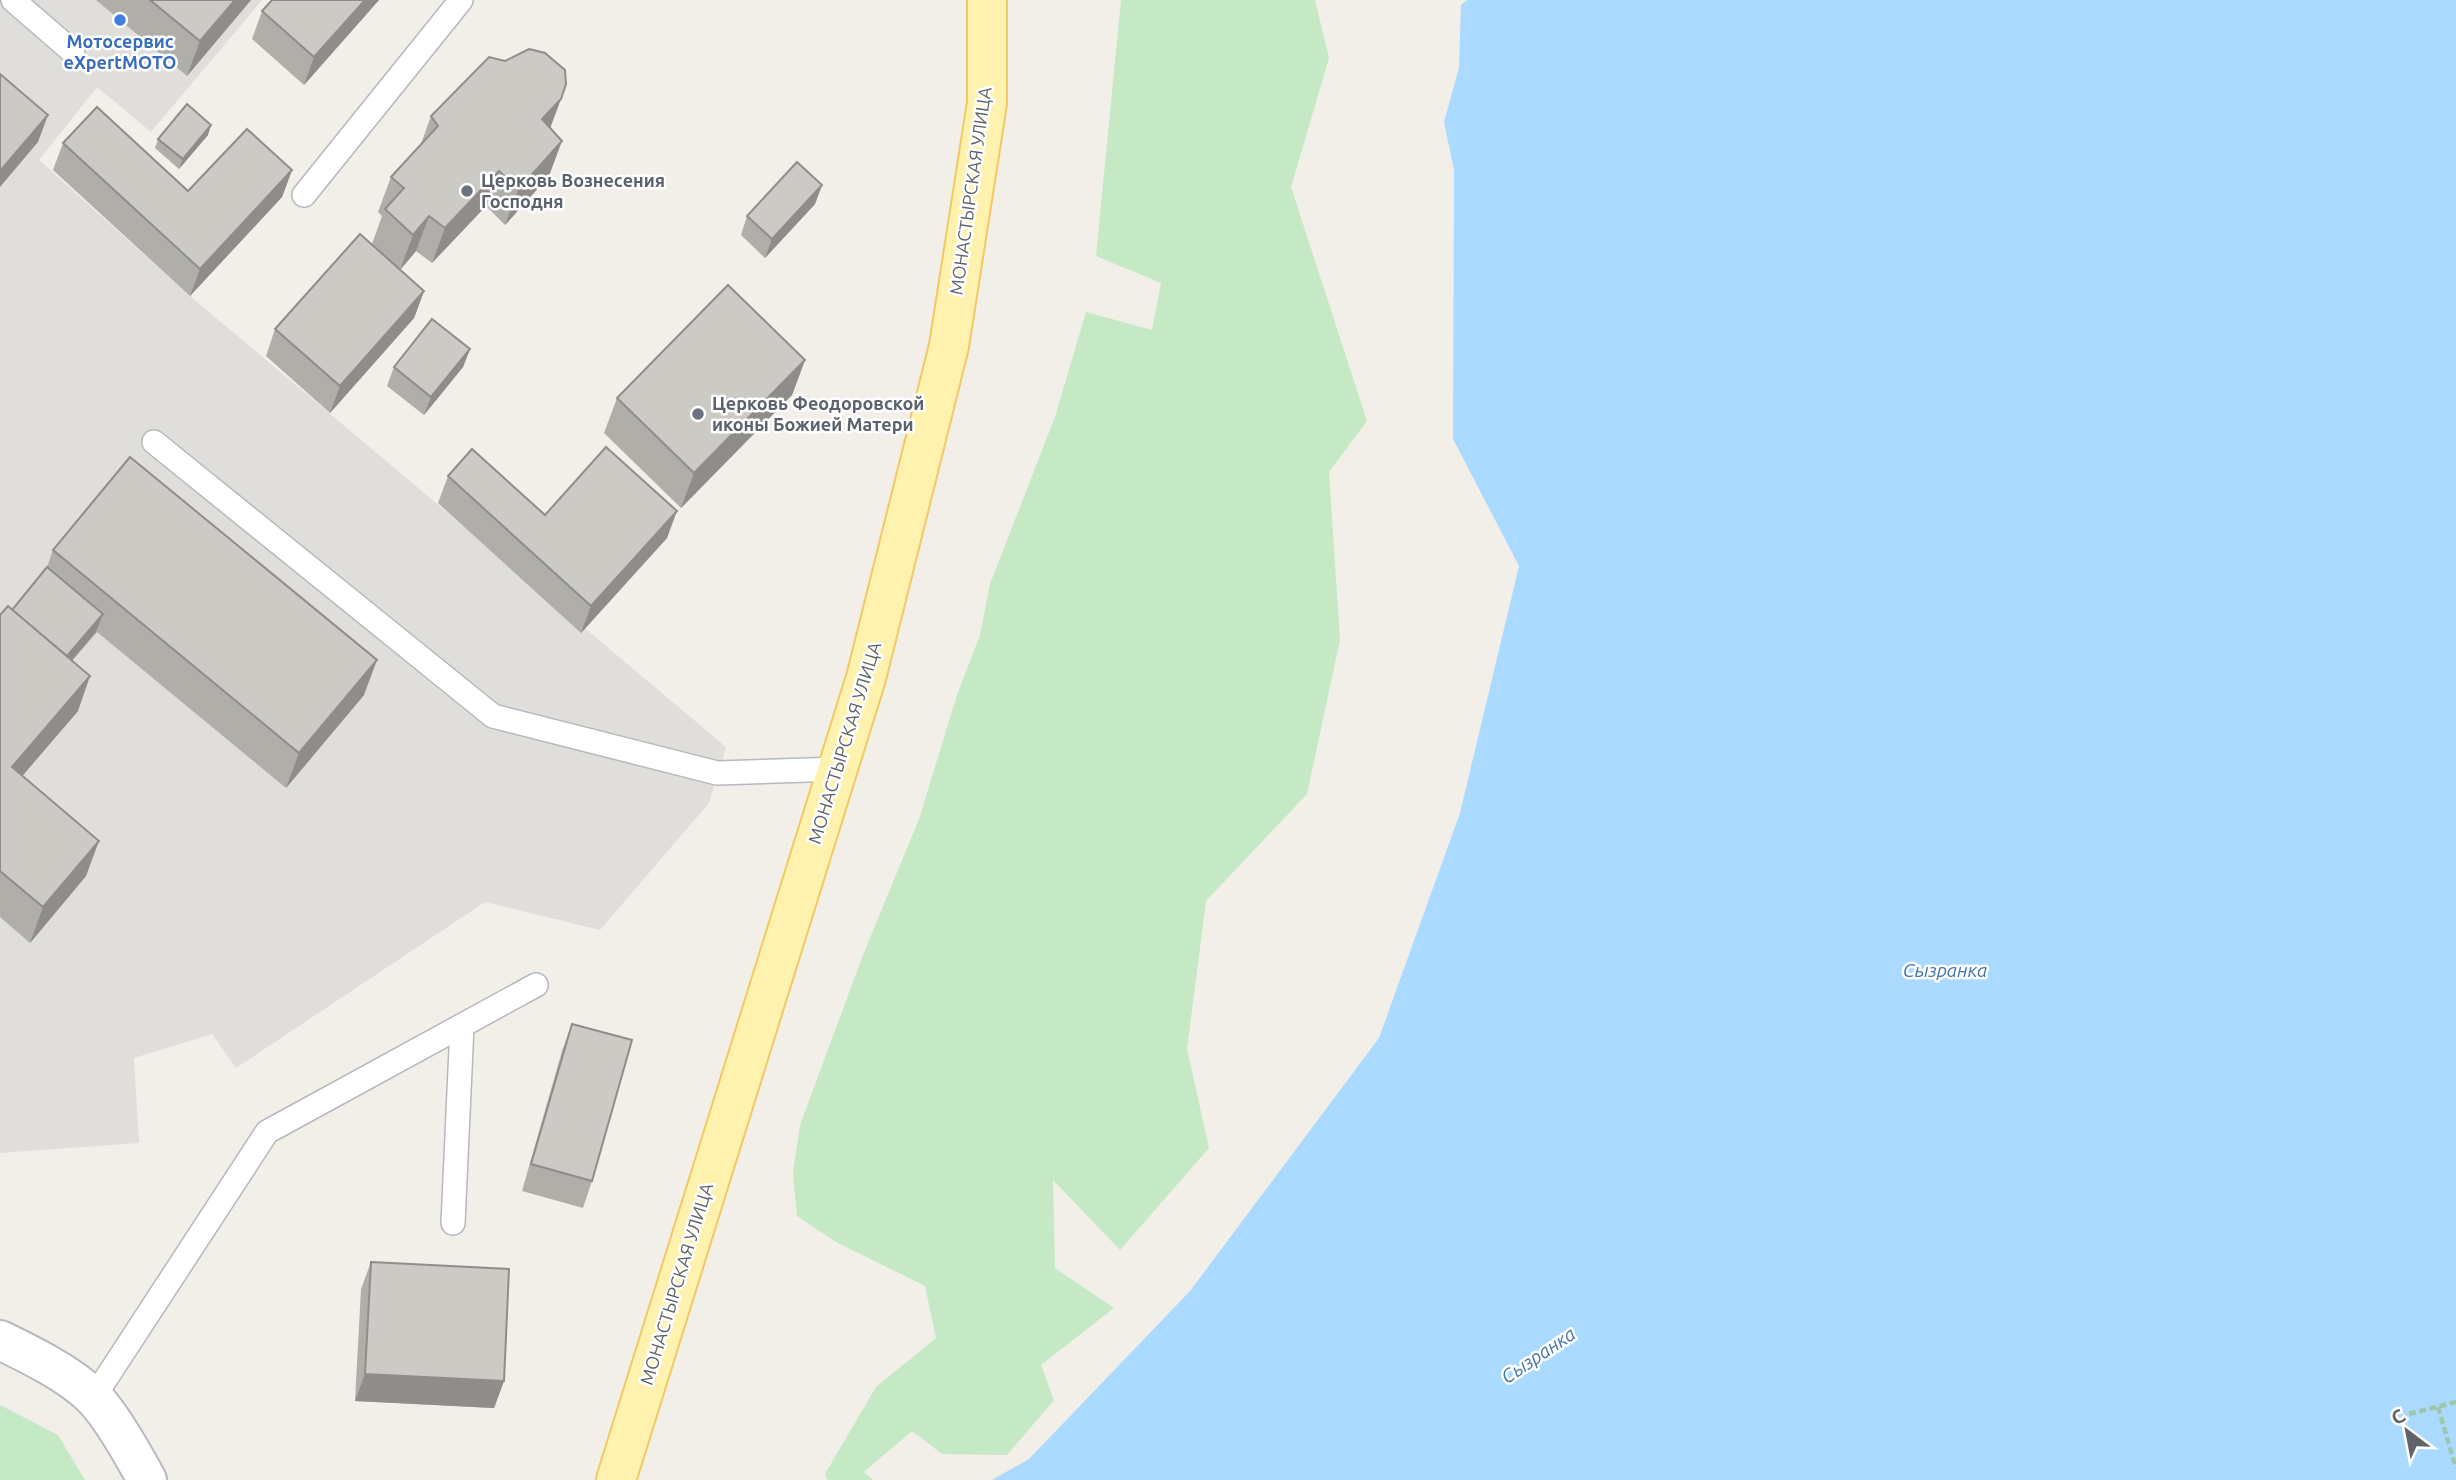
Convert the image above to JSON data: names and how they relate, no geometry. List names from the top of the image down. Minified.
{"streets":{"main road":["МОНАСТЫРСКАЯ УЛИЦА"]},"water":["Сызранка"],"places":["Мотосервис eXpertMOTO","Церковь Вознесения Господня","Церковь Феодоровской иконы Божией Матери"],"north":"top left"}
